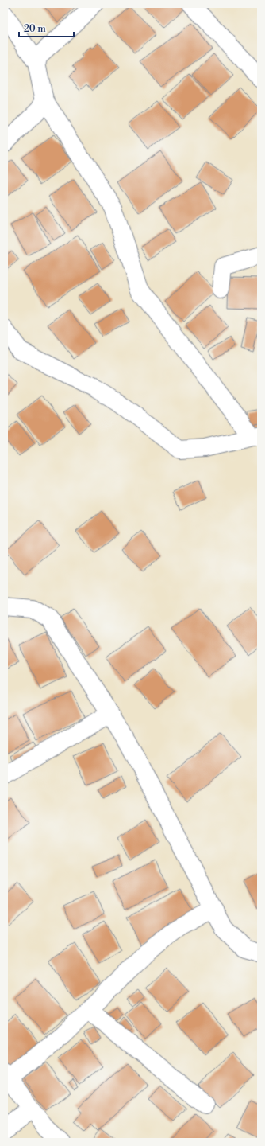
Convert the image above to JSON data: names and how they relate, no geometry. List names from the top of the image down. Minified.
{"scale_bar":"20 m"}
